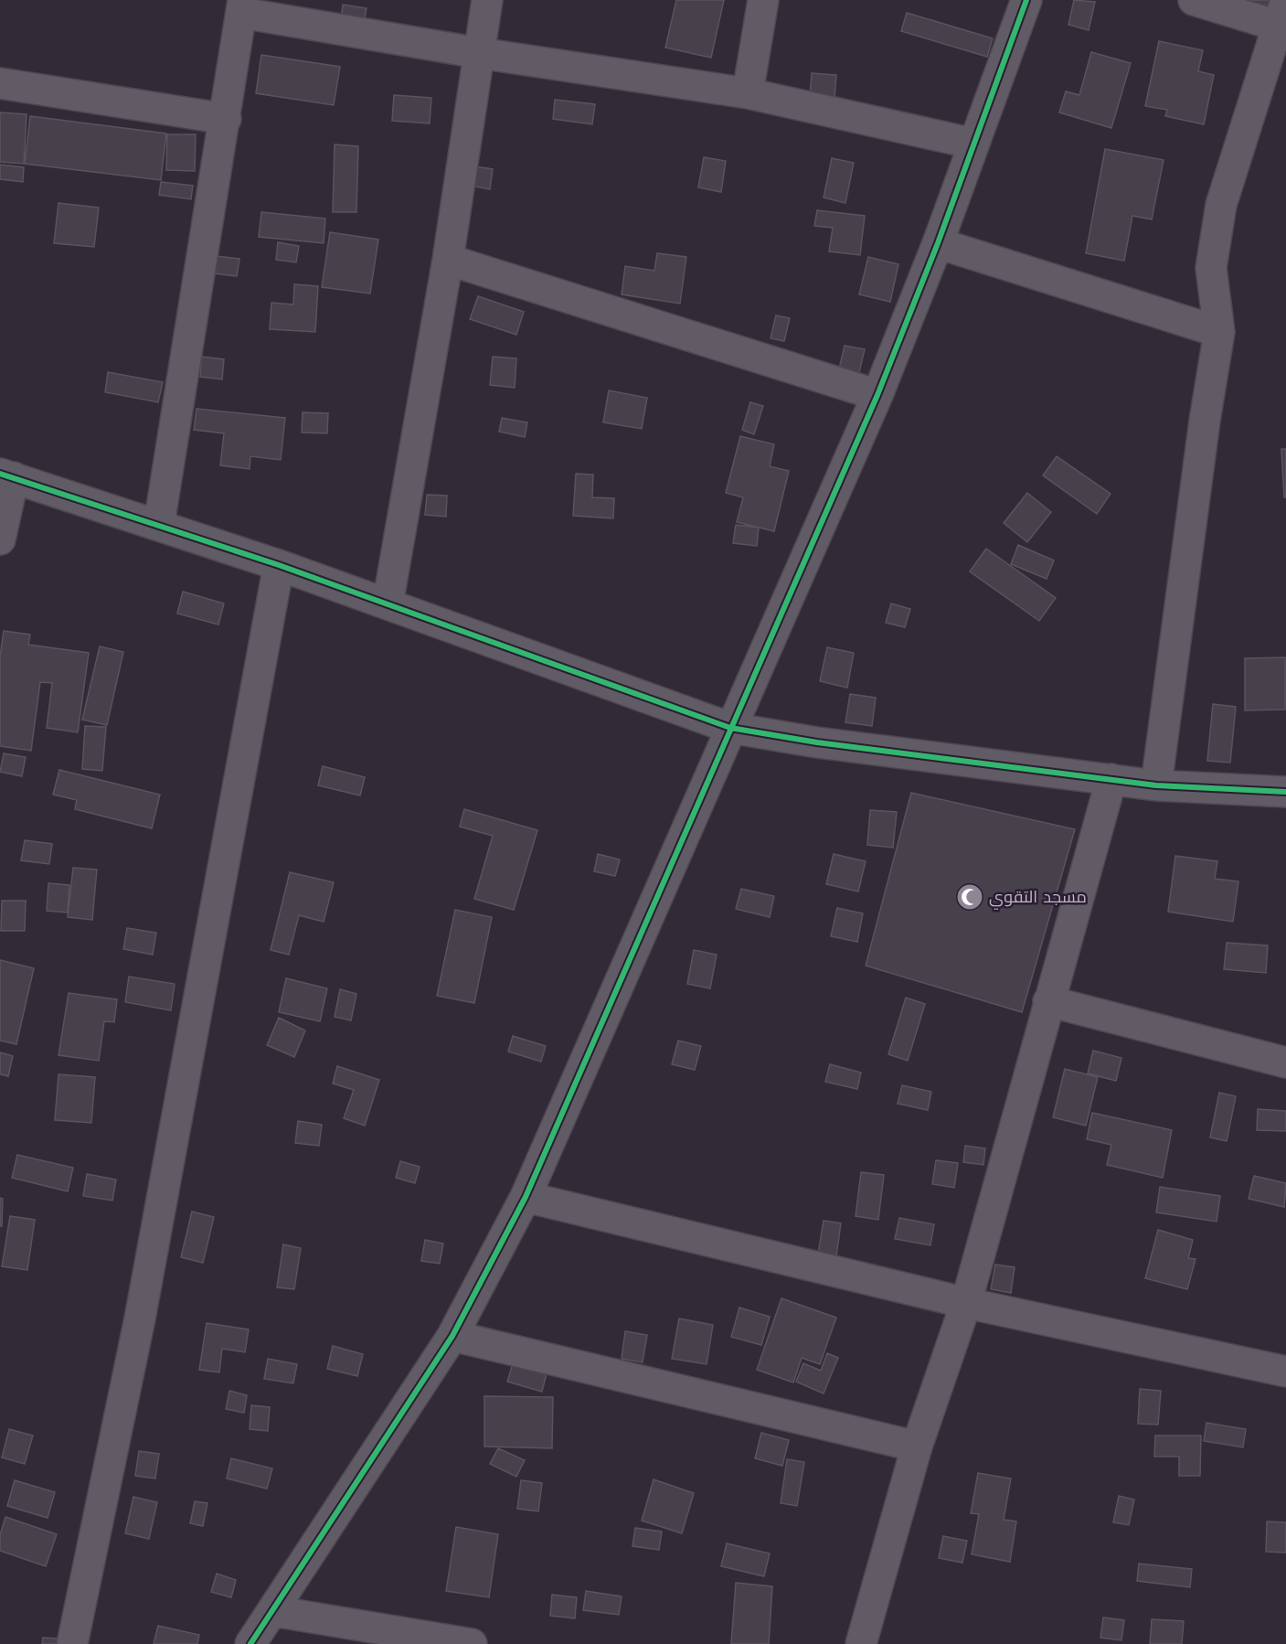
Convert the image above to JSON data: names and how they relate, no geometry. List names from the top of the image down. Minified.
{"places":{"mosque":["مسجد التقوي"]}}
